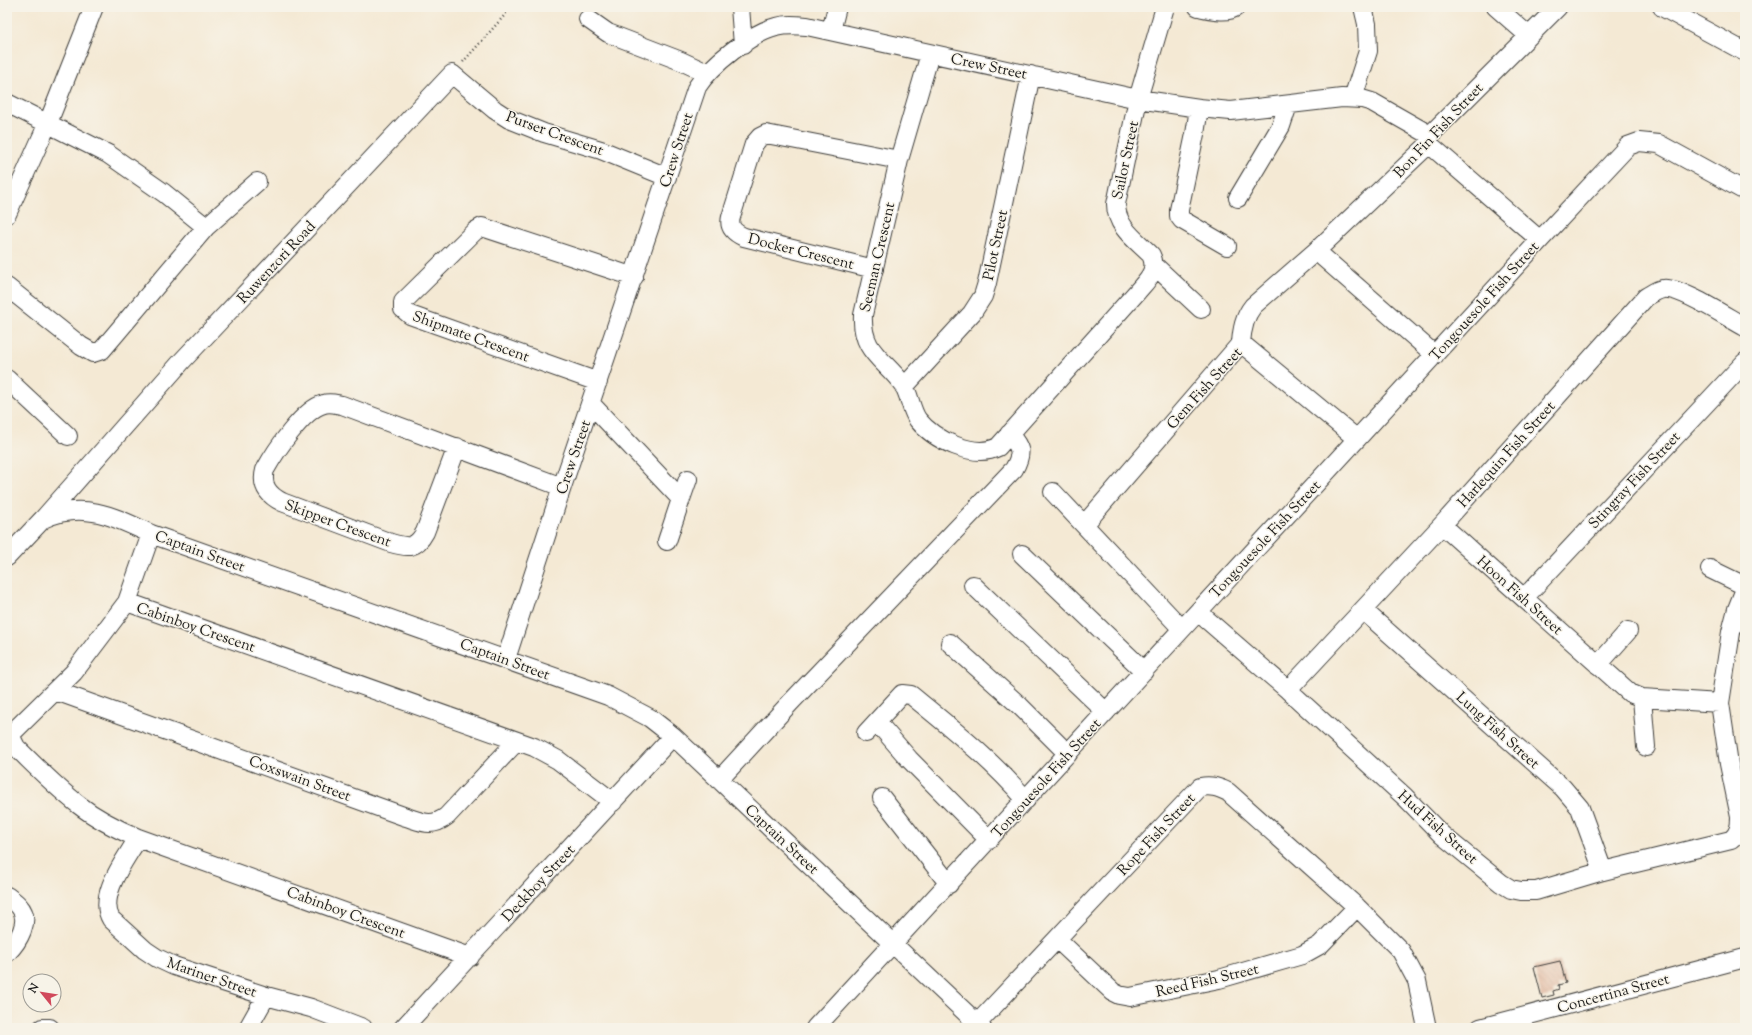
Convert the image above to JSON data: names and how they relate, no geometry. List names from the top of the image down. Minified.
{"streets":{"street":["Crew Street","Bon Fin Fish Street","Purser Crescent","Sailor Street","Pilot Street","Docker Crescent","Seeman Crescent","Ruwenzori Road","Tongouesole Fish Street","Shipmate Crescent","Gem Fish Street","Harlequin Fish Street","Stingray Fish Street","Skipper Crescent","Captain Street","Hoon Fish Street","Cabinboy Crescent","Lung Fish Street","Coxswain Street","Hud Fish Street","Rope Fish Street","Deckboy Street","Mariner Street","Reed Fish Street","Concertina Street"]},"crossings":[["Crew Street","Bon Fin Fish Street"],["Crew Street","Purser Crescent"],["Crew Street","Sailor Street"],["Crew Street","Pilot Street"],["Crew Street","Seeman Crescent"],["Crew Street","Tongouesole Fish Street"],["Crew Street","Shipmate Crescent"],["Crew Street","Skipper Crescent"],["Crew Street","Captain Street"],["Bon Fin Fish Street","Gem Fish Street"],["Purser Crescent","Ruwenzori Road"],["Sailor Street","Seeman Crescent"],["Pilot Street","Seeman Crescent"],["Docker Crescent","Seeman Crescent"],["Ruwenzori Road","Captain Street"],["Tongouesole Fish Street","Gem Fish Street"],["Tongouesole Fish Street","Captain Street"],["Tongouesole Fish Street","Hud Fish Street"],["Harlequin Fish Street","Hoon Fish Street"],["Harlequin Fish Street","Lung Fish Street"],["Harlequin Fish Street","Hud Fish Street"],["Stingray Fish Street","Hoon Fish Street"],["Captain Street","Deckboy Street"],["Cabinboy Crescent","Coxswain Street"],["Cabinboy Crescent","Deckboy Street"],["Cabinboy Crescent","Mariner Street"],["Lung Fish Street","Hud Fish Street"],["Rope Fish Street","Reed Fish Street"]],"north":"top left"}
